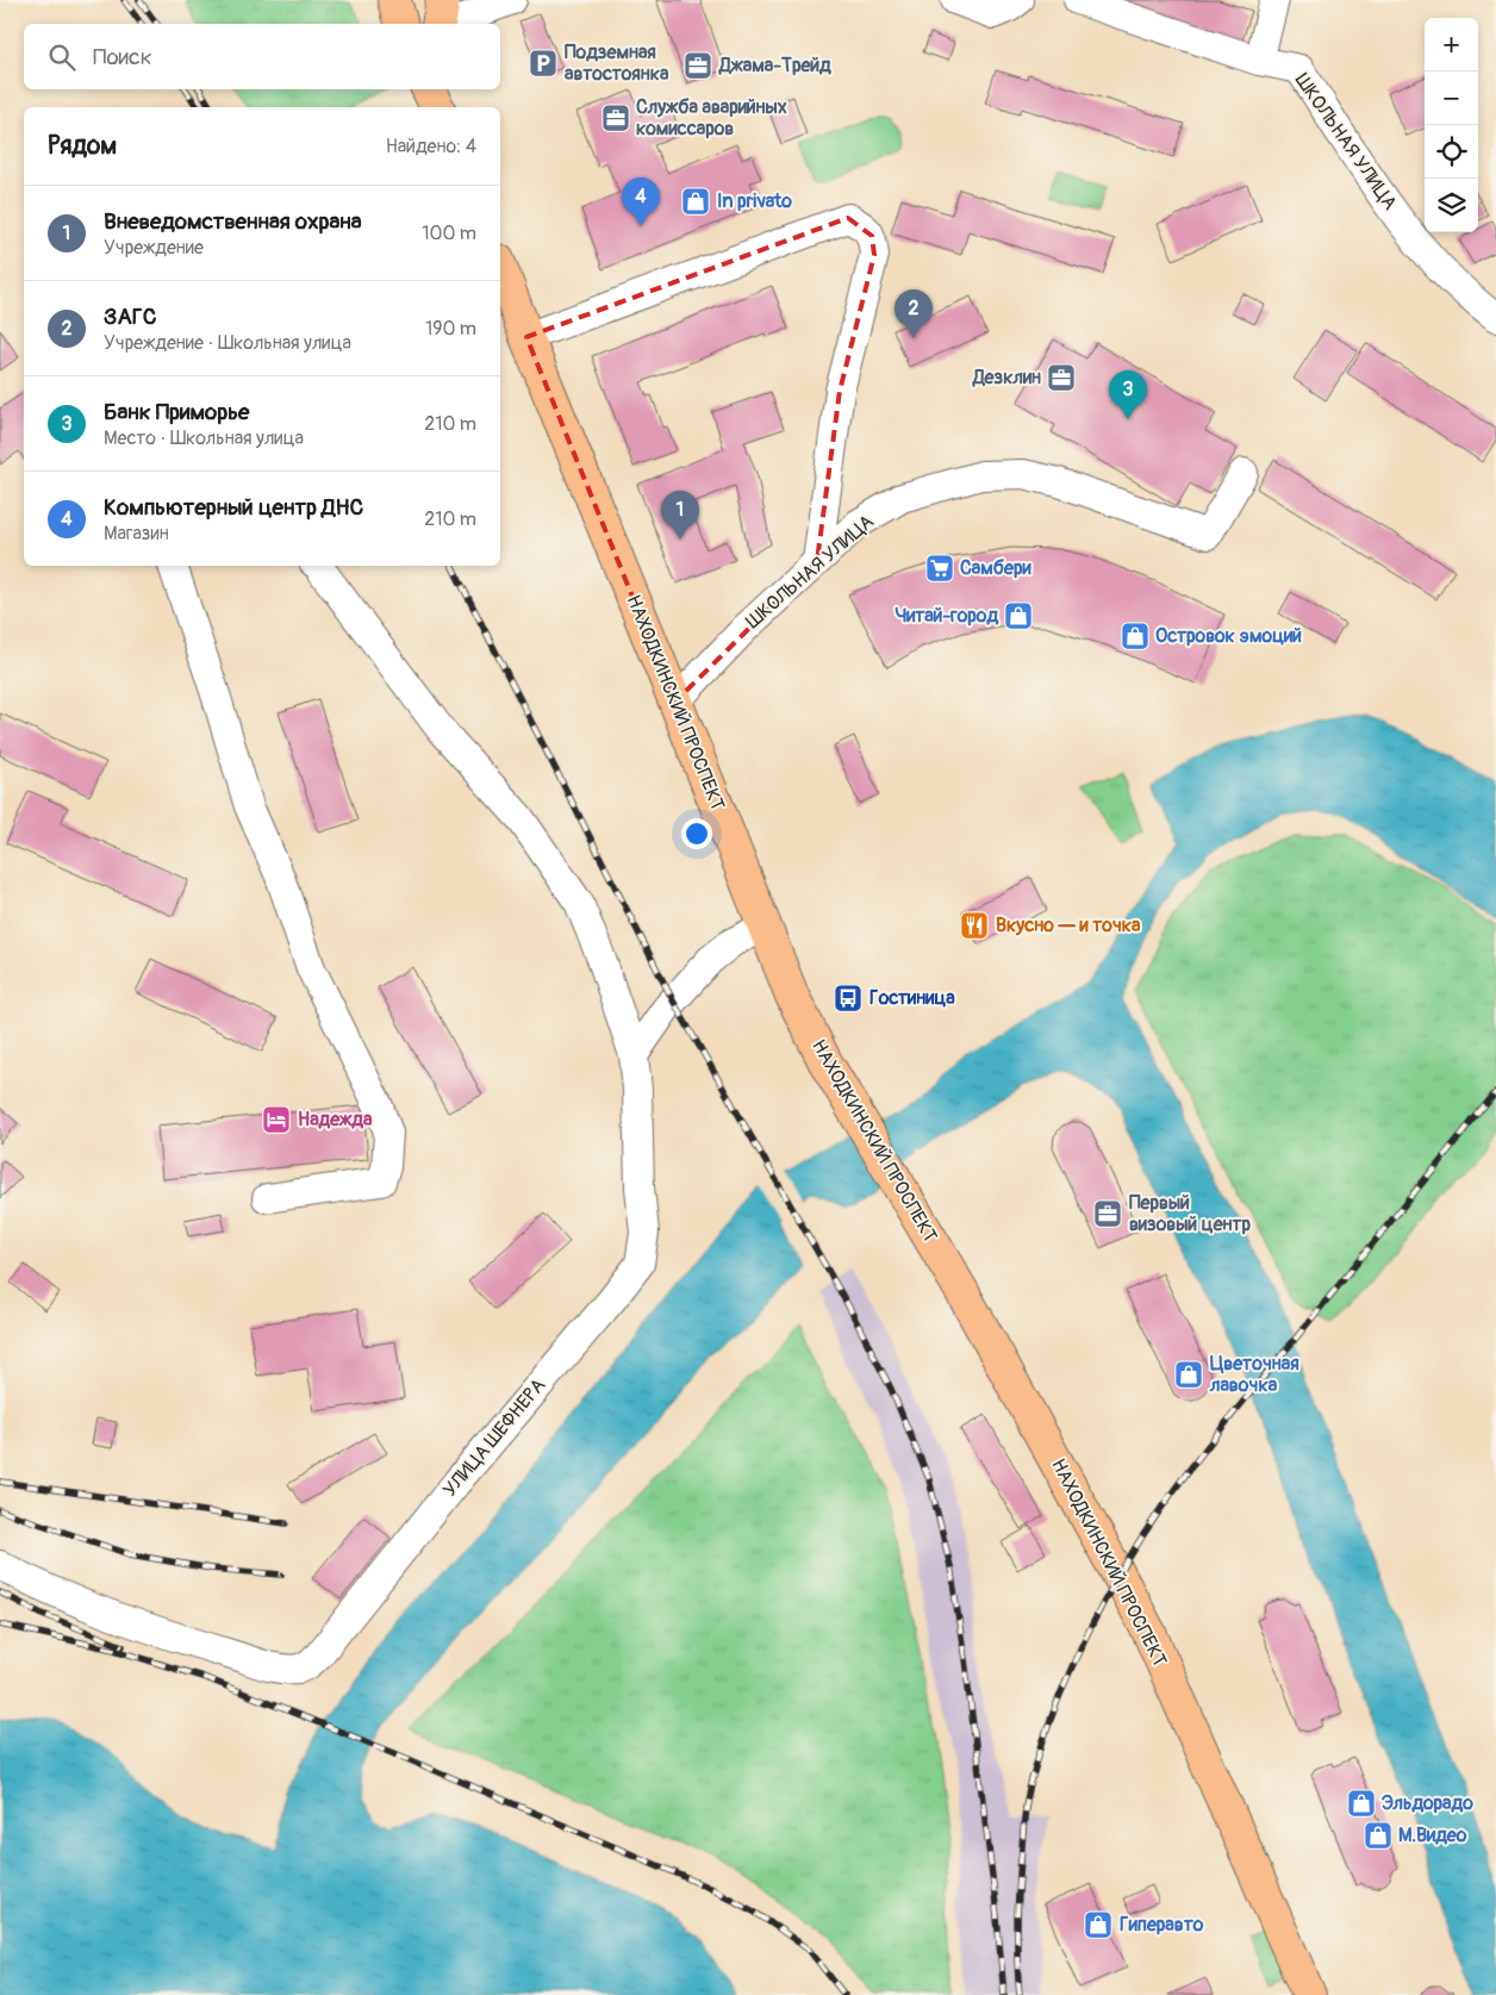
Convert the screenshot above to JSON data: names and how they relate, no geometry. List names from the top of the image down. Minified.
{"streets":{"main road":["НАХОДКИНСКИЙ ПРОСПЕКТ"],"street":["ШКОЛЬНАЯ УЛИЦА","УЛИЦА ШЕФНЕРА"]},"crossings":[["ШКОЛЬНАЯ УЛИЦА","НАХОДКИНСКИЙ ПРОСПЕКТ"]],"places":{"parking":["Подземная автостоянка"],"office":["Джама-Трейд","Служба аварийных комиссаров","Дезклин","Первый визовый центр"],"shop":["In privato","Читай-город","Островок эмоций","Цветочная лавочка","Эльдорадо","М.Видео","Гиперавто"],"supermarket":["Самбери"],"restaurant":["Вкусно — и точка"],"bus stop":["Гостиница"],"hotel":["Надежда"]},"page":{"map_buttons":["+","−"],"search":"Поиск","heading":["Рядом","Найдено: 4"],"pins":["4","2","3","1"],"list":[{"mark":"1","name":"Вневедомственная охрана","note":"Учреждение","value":"100 m"},{"mark":"2","name":"ЗАГС","note":"Учреждение · Школьная улица","value":"190 m"},{"mark":"3","name":"Банк Приморье","note":"Место · Школьная улица","value":"210 m"},{"mark":"4","name":"Компьютерный центр ДНС","note":"Магазин","value":"210 m"}]}}
